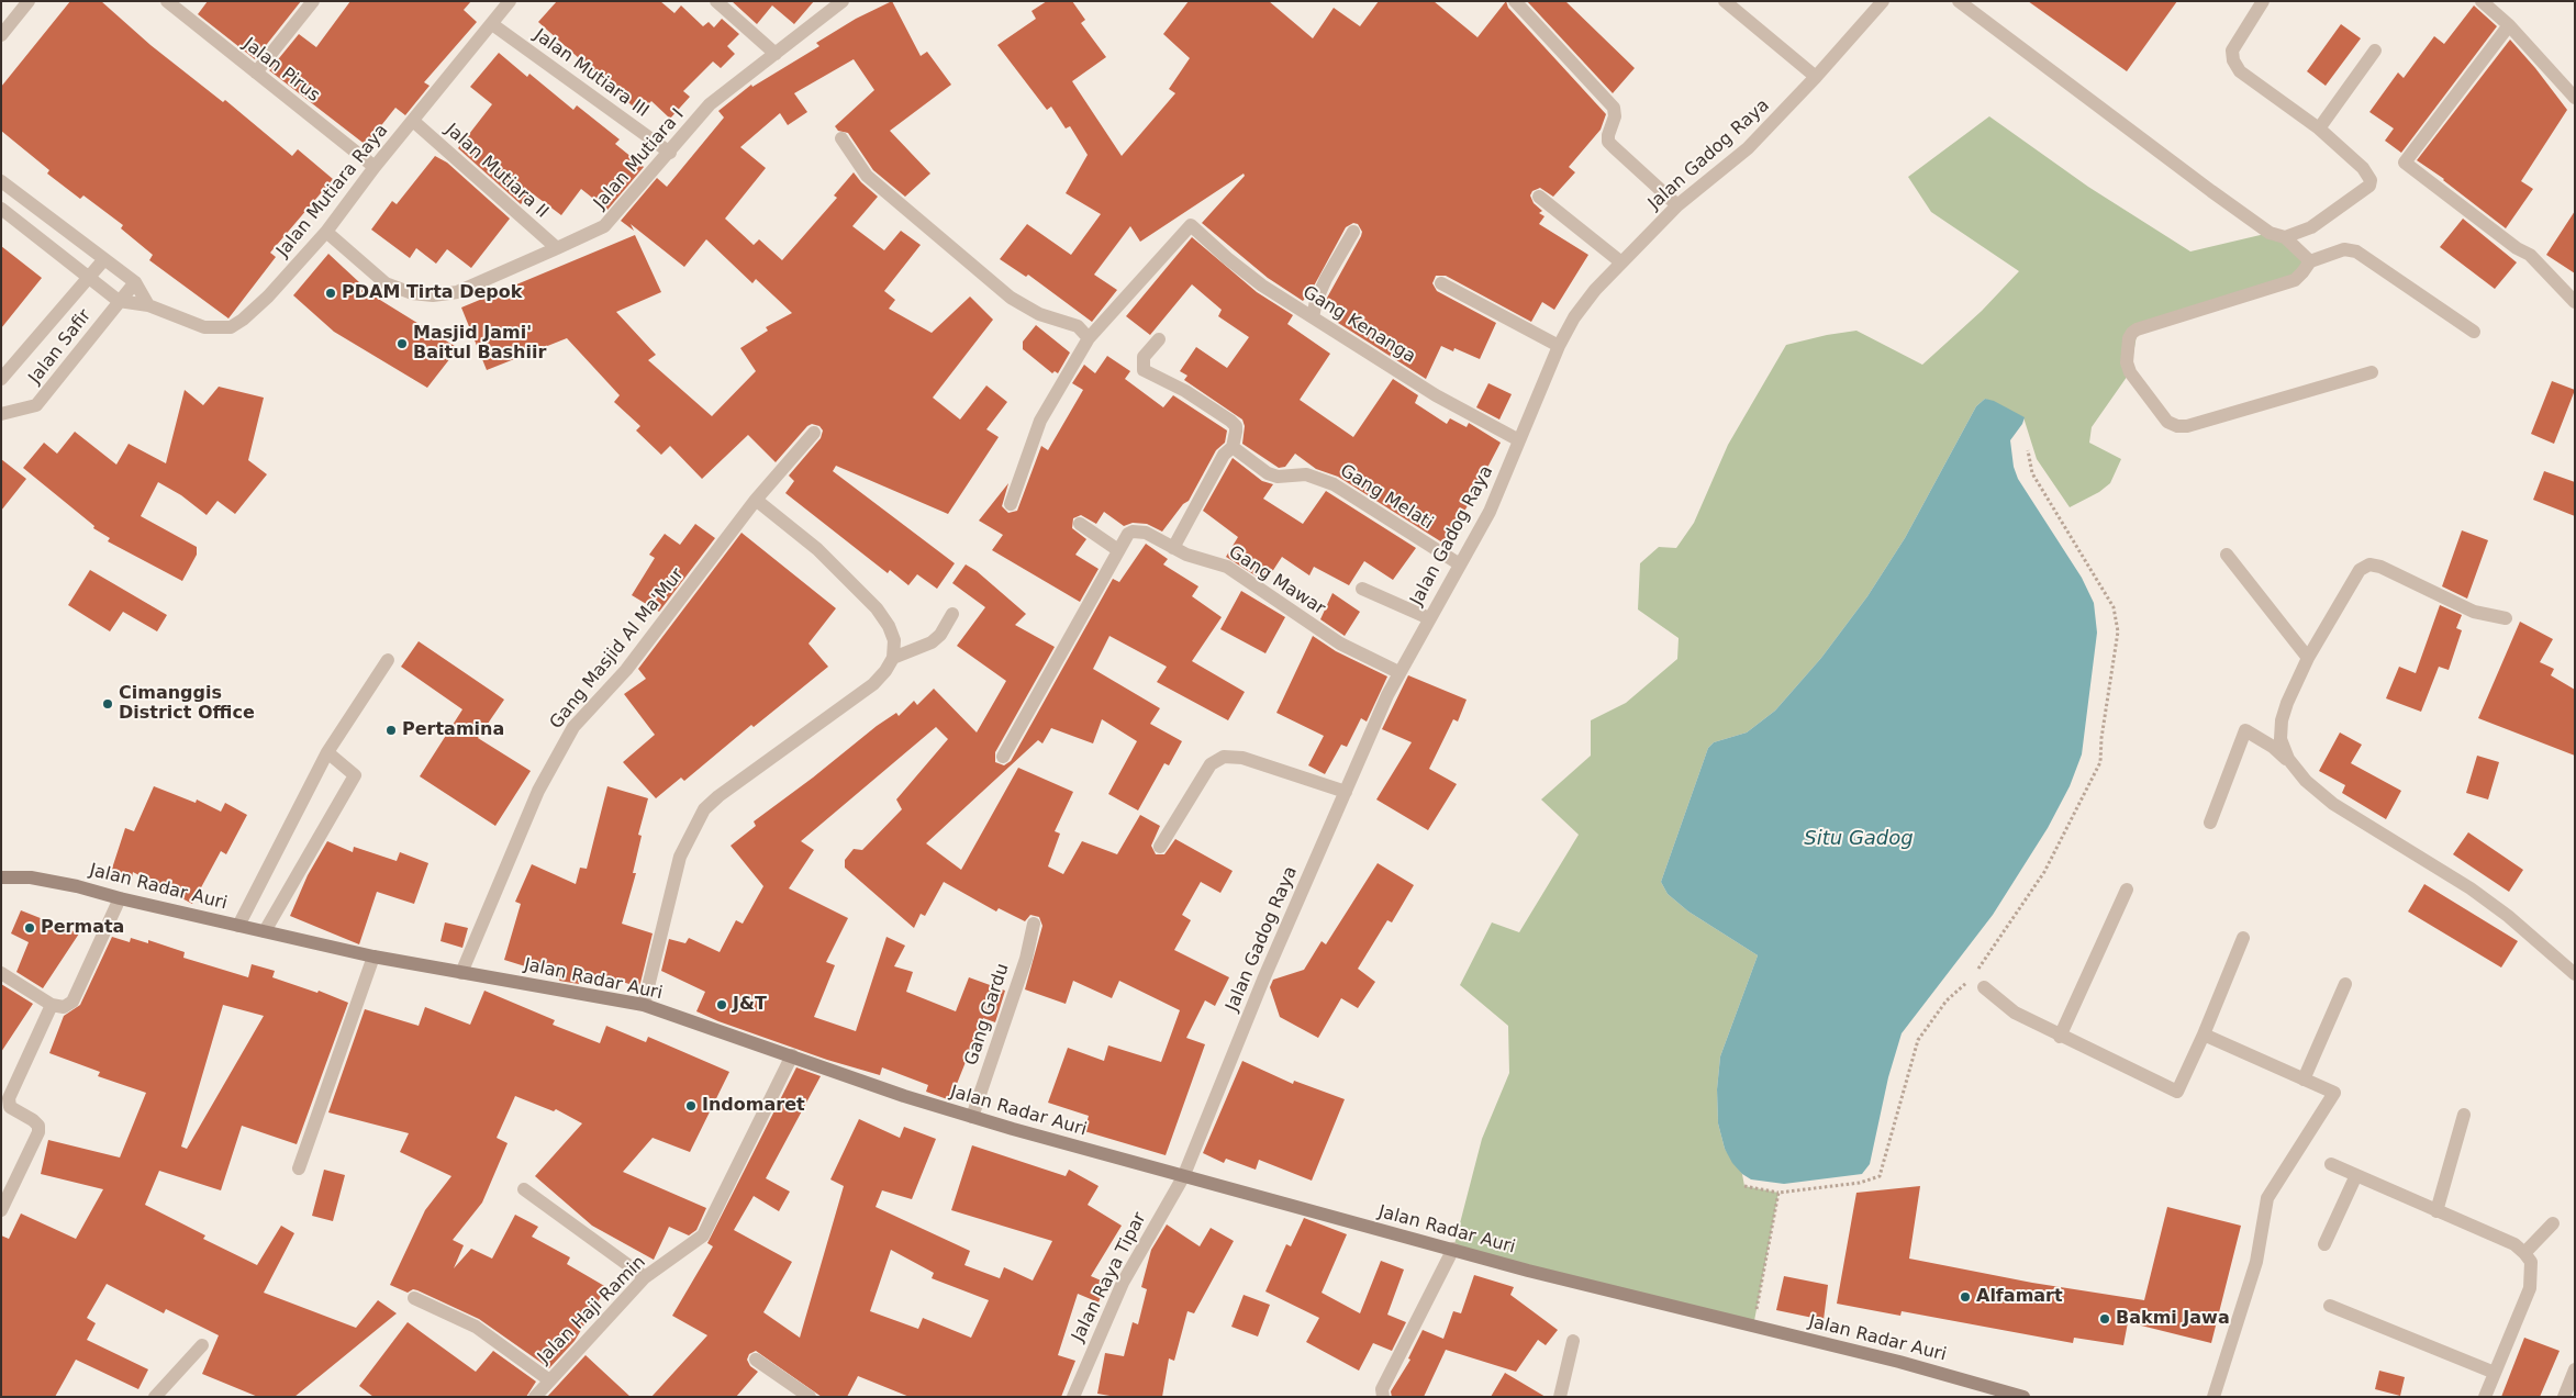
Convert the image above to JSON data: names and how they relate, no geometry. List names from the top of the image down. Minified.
{"streets":{"main road":["Jalan Radar Auri"],"street":["Jalan Pirus","Jalan Mutiara III","Jalan Gadog Raya","Jalan Mutiara I","Jalan Mutiara II","Jalan Mutiara Raya","Gang Kenanga","Jalan Safir","Gang Melati","Gang Mawar","Gang Masjid Al Ma'Mur","Gang Gardu","Jalan Raya Tipar","Jalan Haji Ramin"]},"crossings":[["Jalan Pirus","Jalan Mutiara Raya"],["Jalan Mutiara III","Jalan Mutiara I"],["Jalan Mutiara III","Jalan Mutiara Raya"],["Jalan Gadog Raya","Gang Kenanga"],["Jalan Gadog Raya","Gang Melati"],["Jalan Gadog Raya","Gang Mawar"],["Jalan Gadog Raya","Jalan Radar Auri"],["Jalan Gadog Raya","Jalan Raya Tipar"],["Jalan Mutiara I","Jalan Mutiara II"],["Jalan Mutiara I","Jalan Mutiara Raya"],["Jalan Mutiara II","Jalan Mutiara Raya"],["Jalan Mutiara Raya","Jalan Safir"],["Gang Masjid Al Ma'Mur","Jalan Radar Auri"],["Jalan Radar Auri","Gang Gardu"],["Jalan Radar Auri","Jalan Raya Tipar"],["Jalan Radar Auri","Jalan Haji Ramin"]],"water":["Situ Gadog"],"places":["PDAM Tirta Depok","Masjid Jami' Baitul Bashiir","Cimanggis District Office","Pertamina","Permata","J&T","Indomaret","Alfamart","Bakmi Jawa"]}
